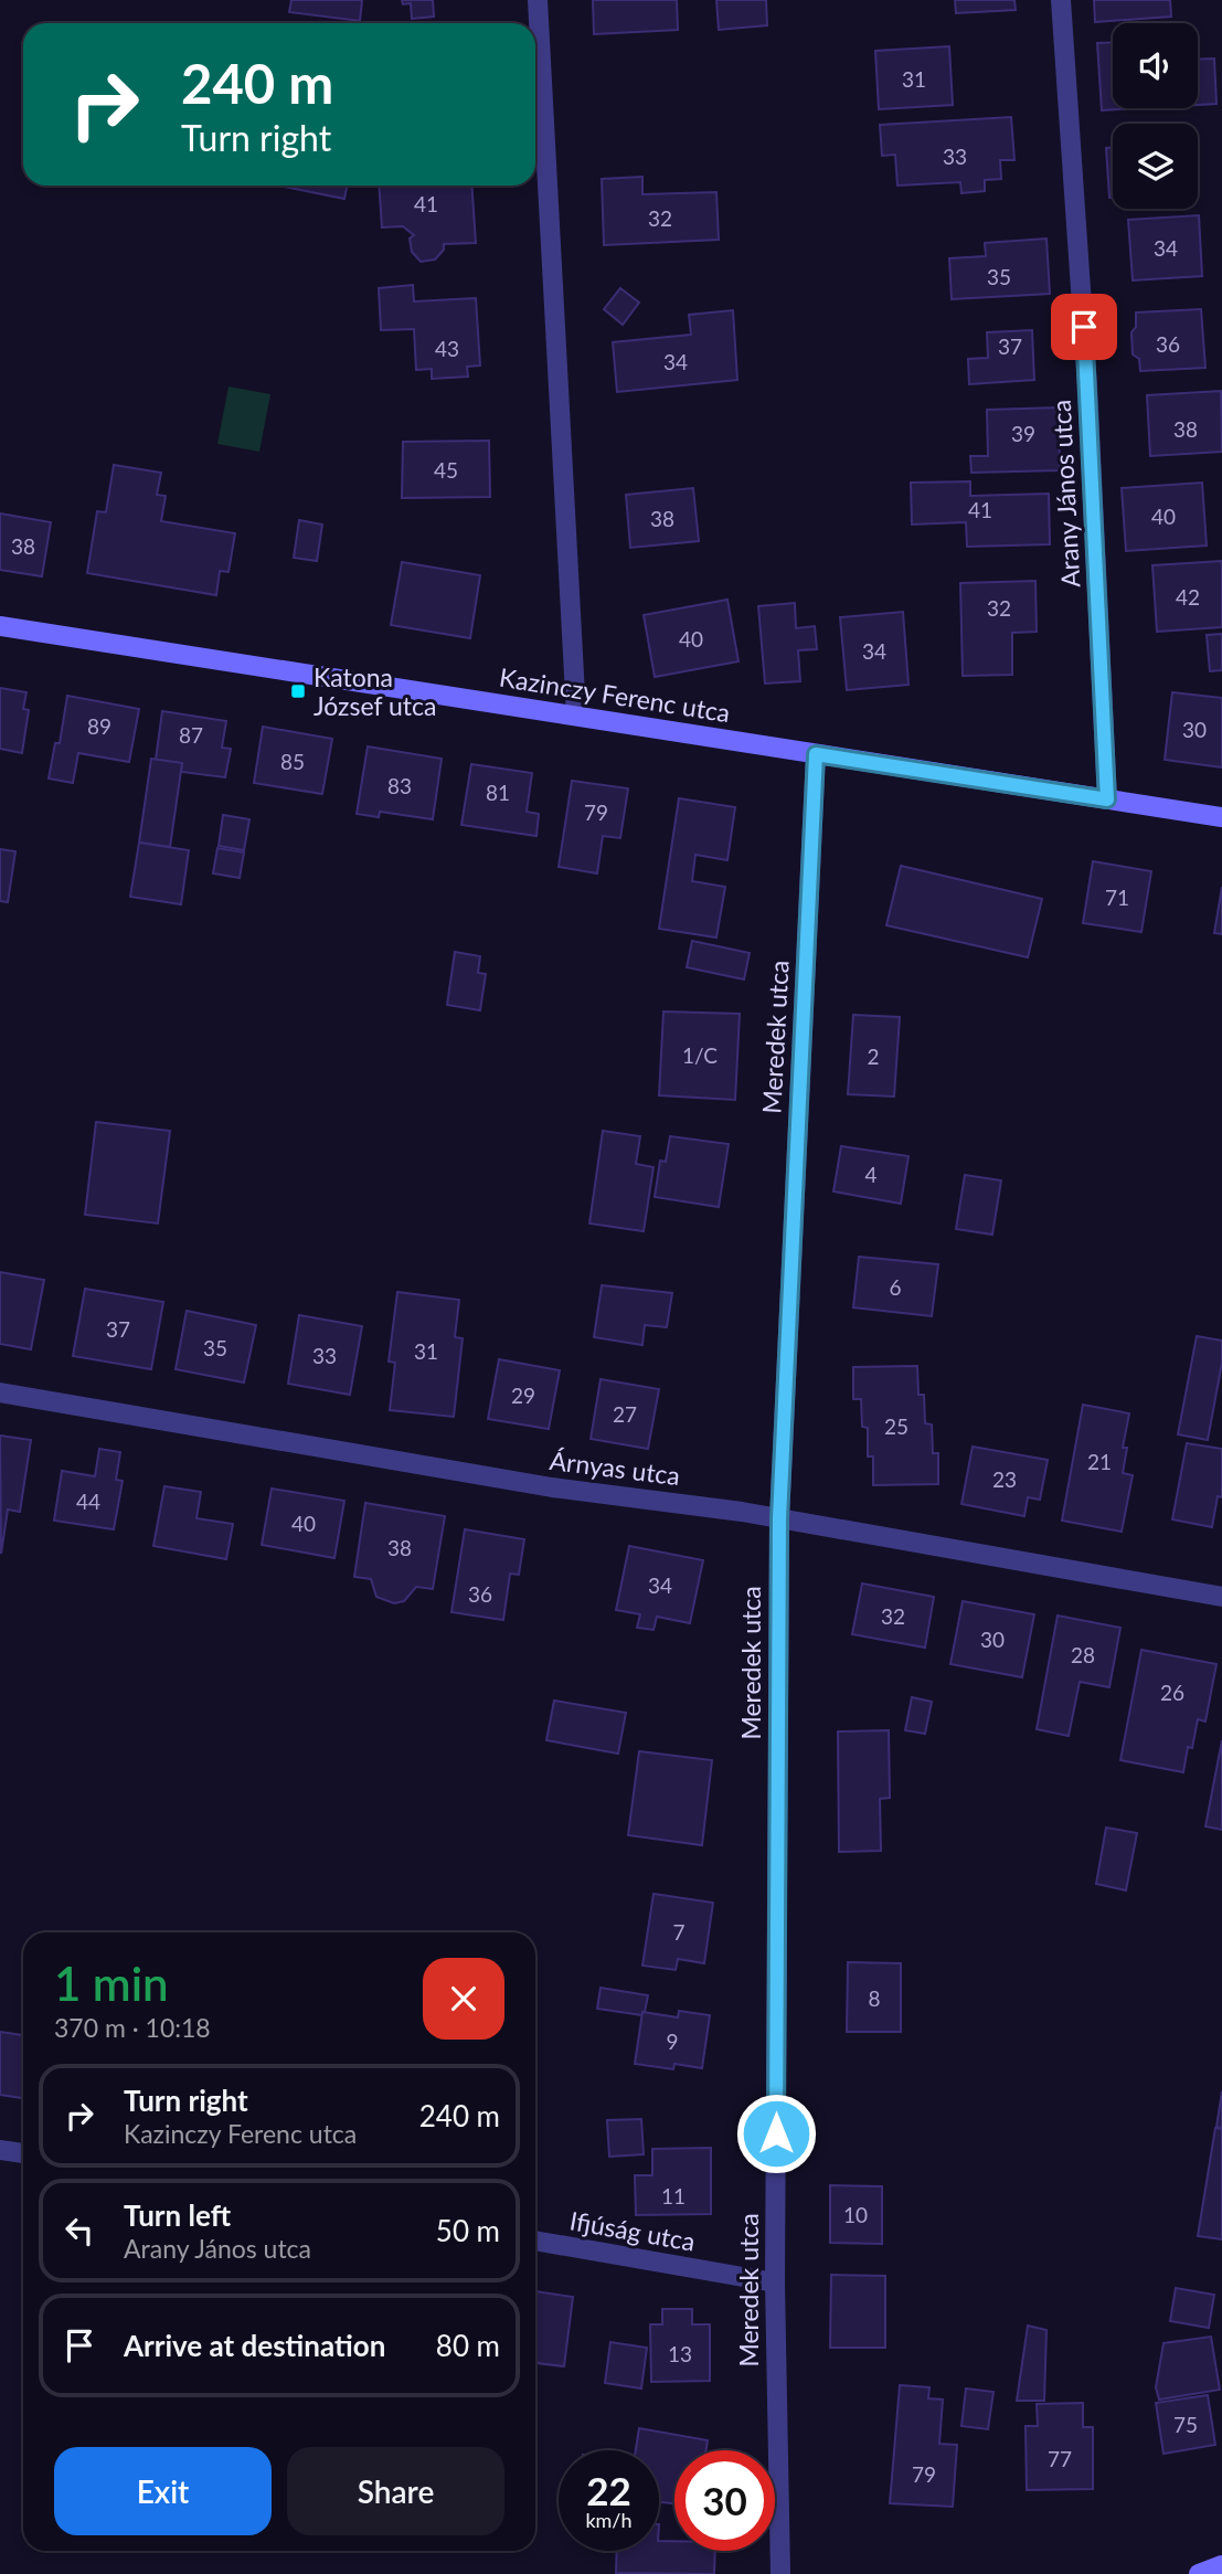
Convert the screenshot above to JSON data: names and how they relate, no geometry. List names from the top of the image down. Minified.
{"streets":{"street":["Arany János utca","Kazinczy Ferenc utca","Meredek utca","Árnyas utca","Ifjúság utca"]},"crossings":[["Arany János utca","Kazinczy Ferenc utca"],["Kazinczy Ferenc utca","Meredek utca"],["Meredek utca","Árnyas utca"],["Meredek utca","Ifjúság utca"]],"places":{"transit":["Katona József utca"]},"house_numbers":["31","33","41","32","34","35","36","37","43","34","38","39","45","41","40","38","38","42","32","40","34","89","30","87","85","83","81","79","71","1/C","2","4","6","37","35","31","33","29","27","25","21","23","44","40","38","34","36","32","30","28","26","7","8","9","11","10","13","75","77","79"],"page":{"turn":["240 m","Turn right"],"heading":["1 min","370 m · 10:18"],"list":[{"name":"Turn right","note":"Kazinczy Ferenc utca","value":"240 m"},{"name":"Turn left","note":"Arany János utca","value":"50 m"},{"name":"Arrive at destination","value":"80 m"}],"buttons":["Exit","Share"],"speed":"22 km/h","limit":"30"}}
